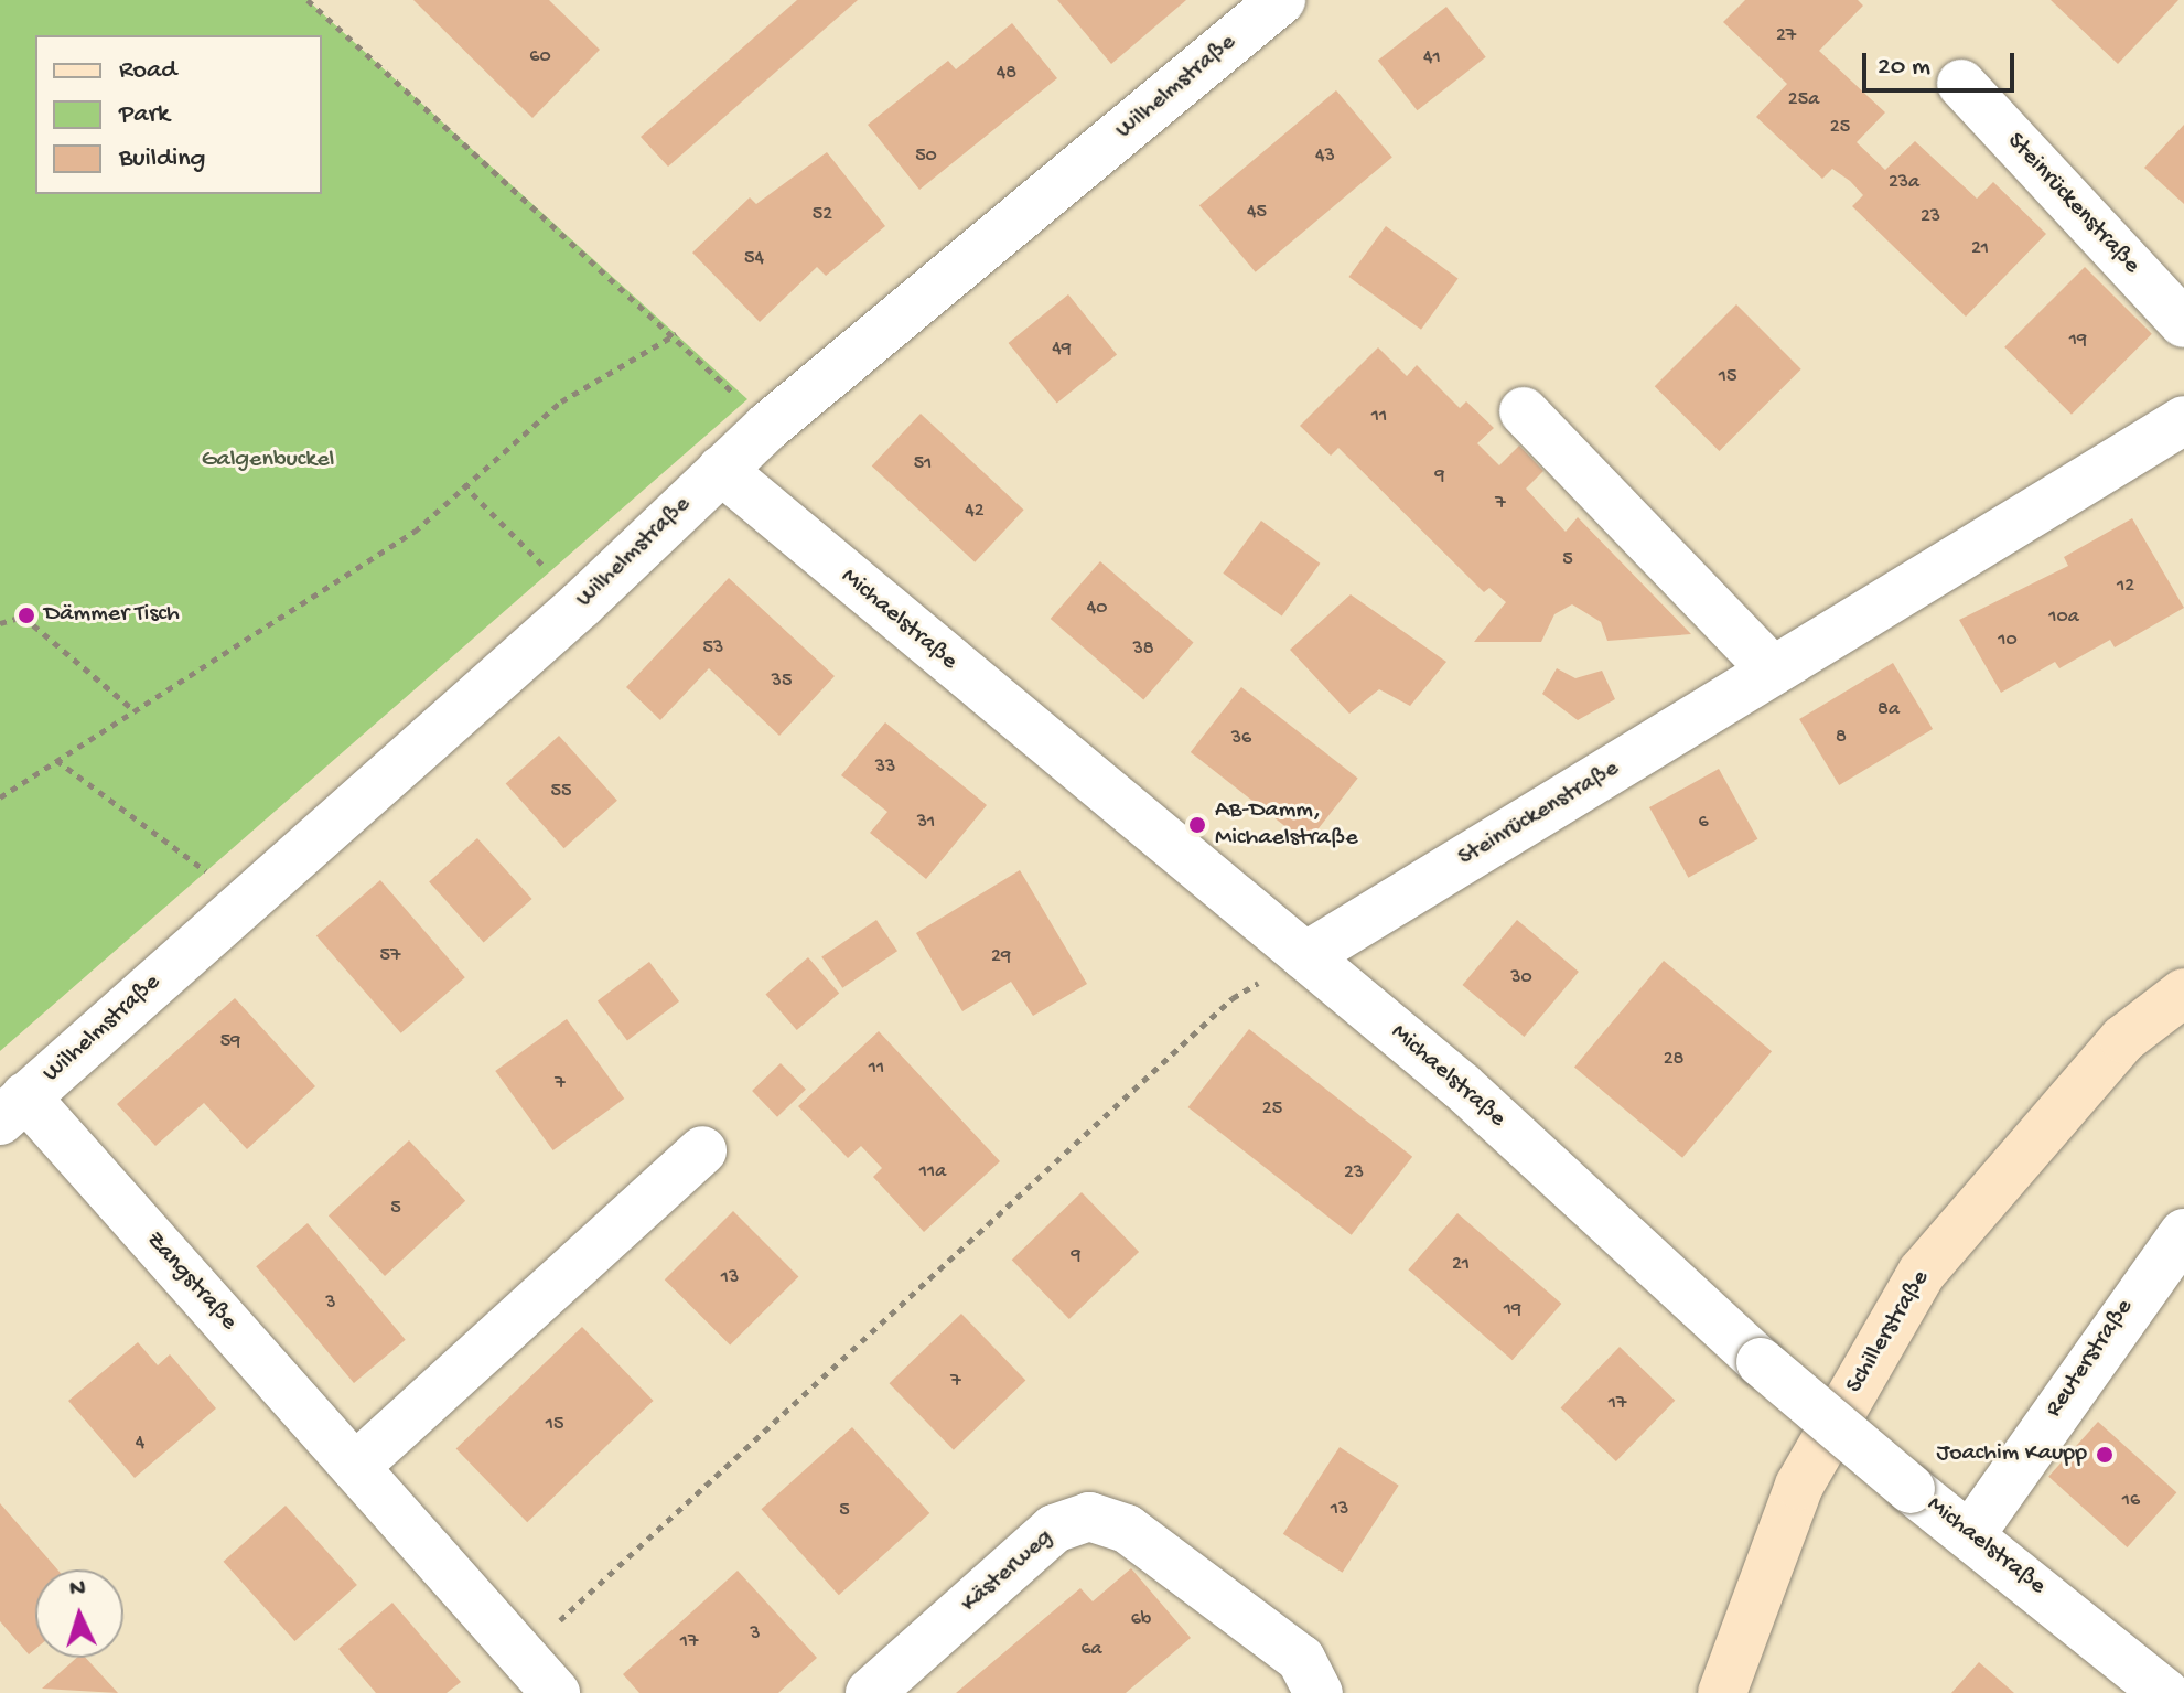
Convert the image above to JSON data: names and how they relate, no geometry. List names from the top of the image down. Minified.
{"streets":{"main road":["Schillerstraße"],"street":["Wilhelmstraße","Steinrückenstraße","Michaelstraße","Zangstraße","Reuterstraße","Kästerweg"]},"crossings":[["Wilhelmstraße","Michaelstraße"],["Wilhelmstraße","Zangstraße"],["Steinrückenstraße","Michaelstraße"],["Michaelstraße","Reuterstraße"]],"parks":["Galgenbuckel"],"places":["Dämmer Tisch","AB-Damm, Michaelstraße","Joachim Kaupp"],"house_numbers":["27","60","41","48","25a","25","50","43","23a","45","52","23","21","54","19","49","15","11","51","9","7","42","5","12","40","10a","10","53","38","35","8a","8","36","33","55","31","6","57","29","30","59","28","11","7","25","11a","23","5","9","21","13","3","19","7","17","15","4","16","13","5","6b","3","17","6a"],"legend":["Road","Park","Building"],"scale_bar":"20 m","north":"top"}
